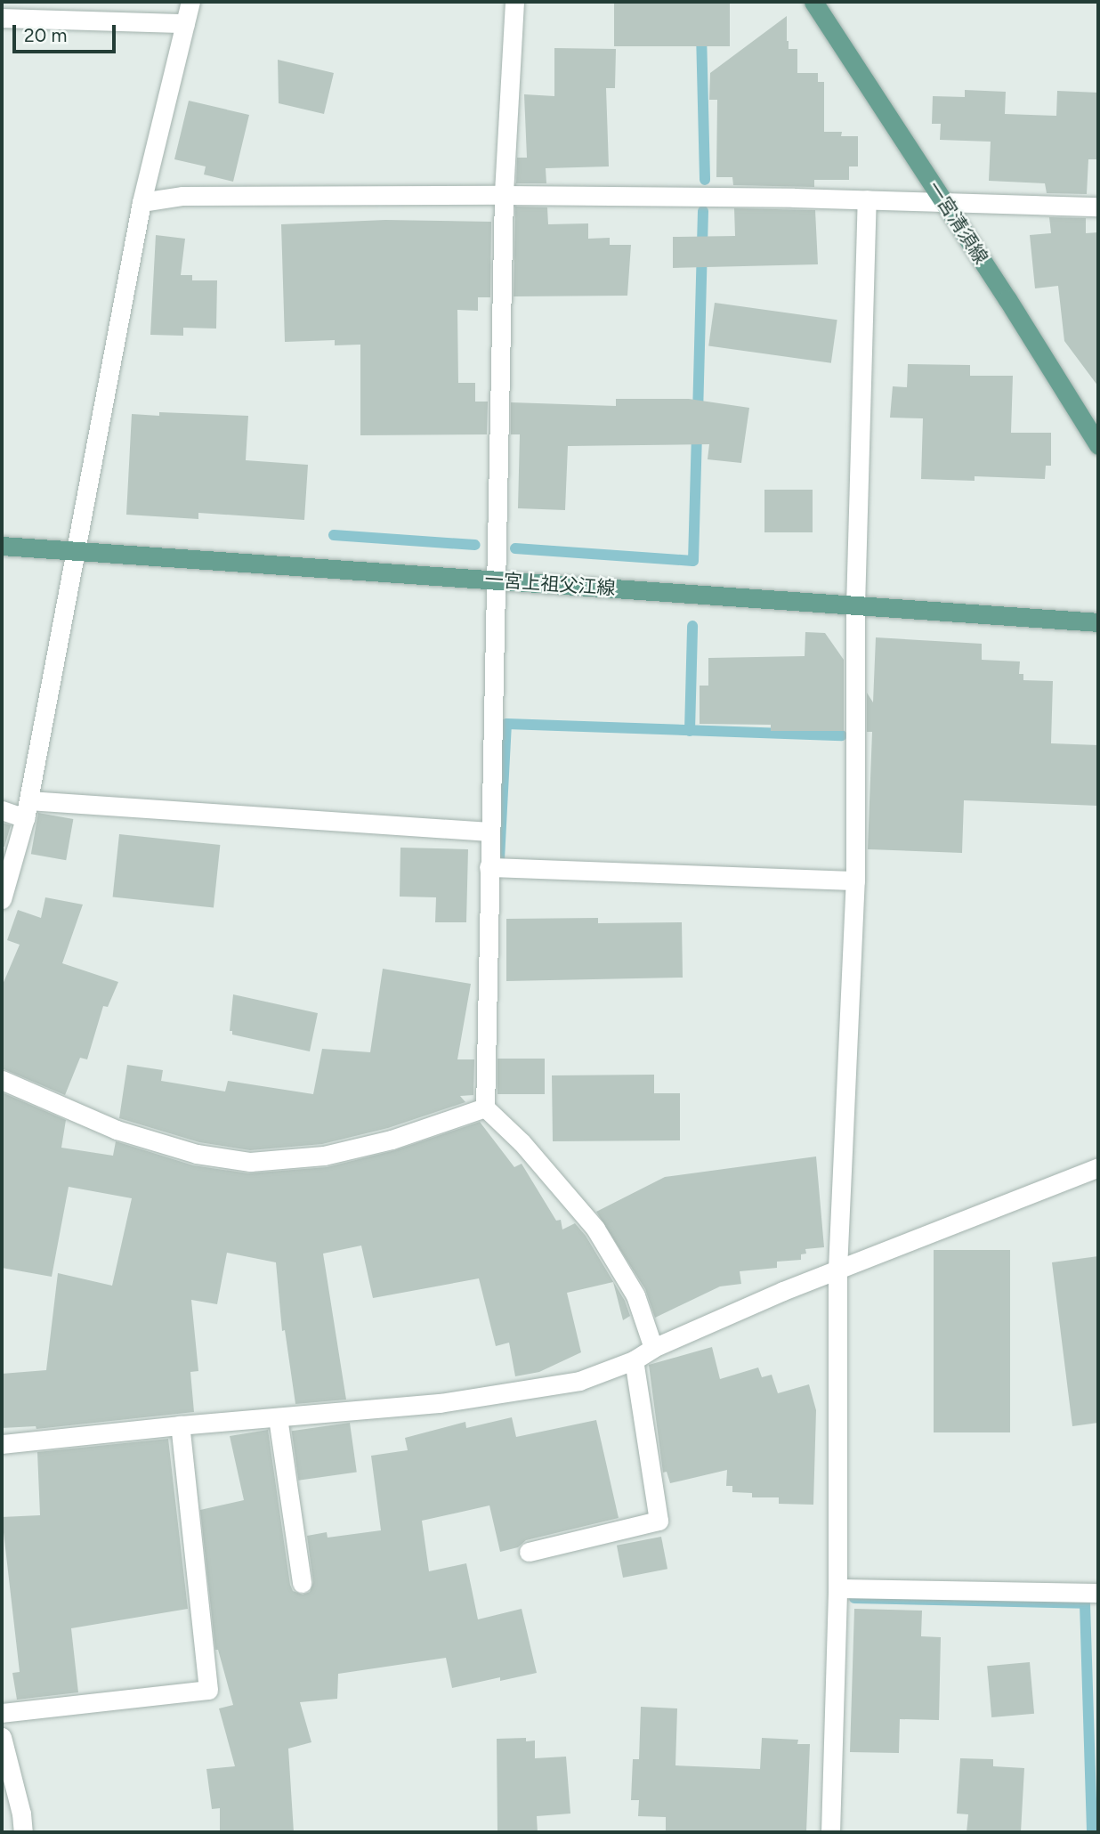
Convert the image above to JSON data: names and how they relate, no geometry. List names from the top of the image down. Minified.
{"streets":{"main road":["一宮清須線","一宮上祖父江線"]},"scale_bar":"20 m"}
